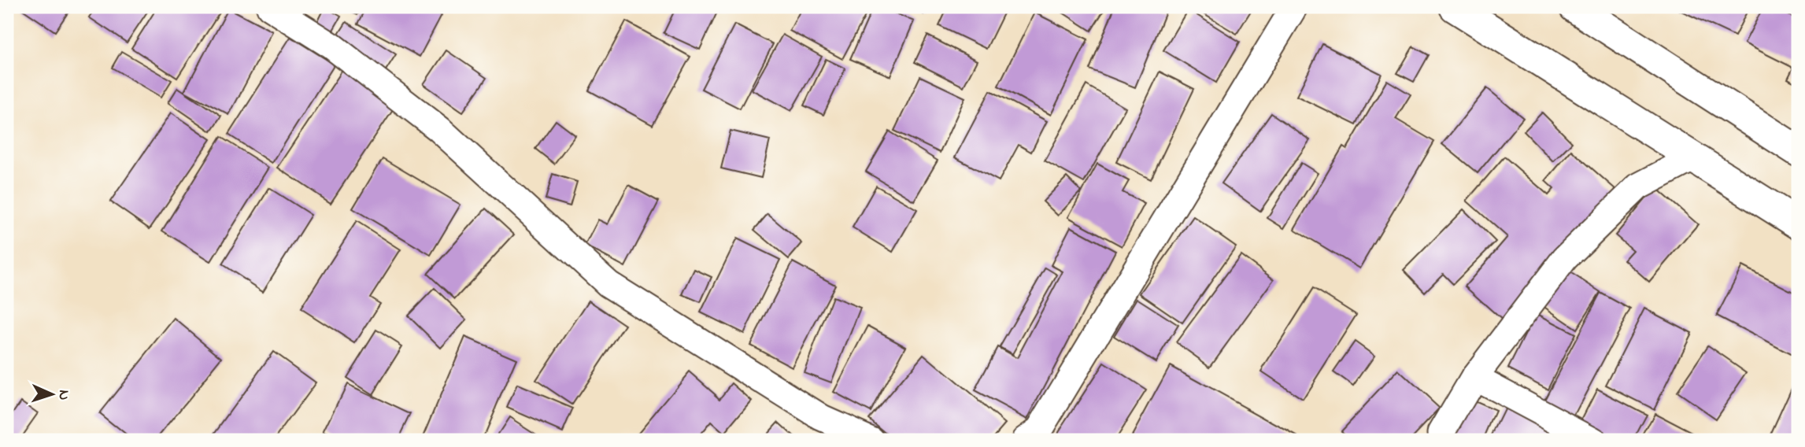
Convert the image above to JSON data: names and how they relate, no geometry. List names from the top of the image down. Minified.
{"north":"right"}
